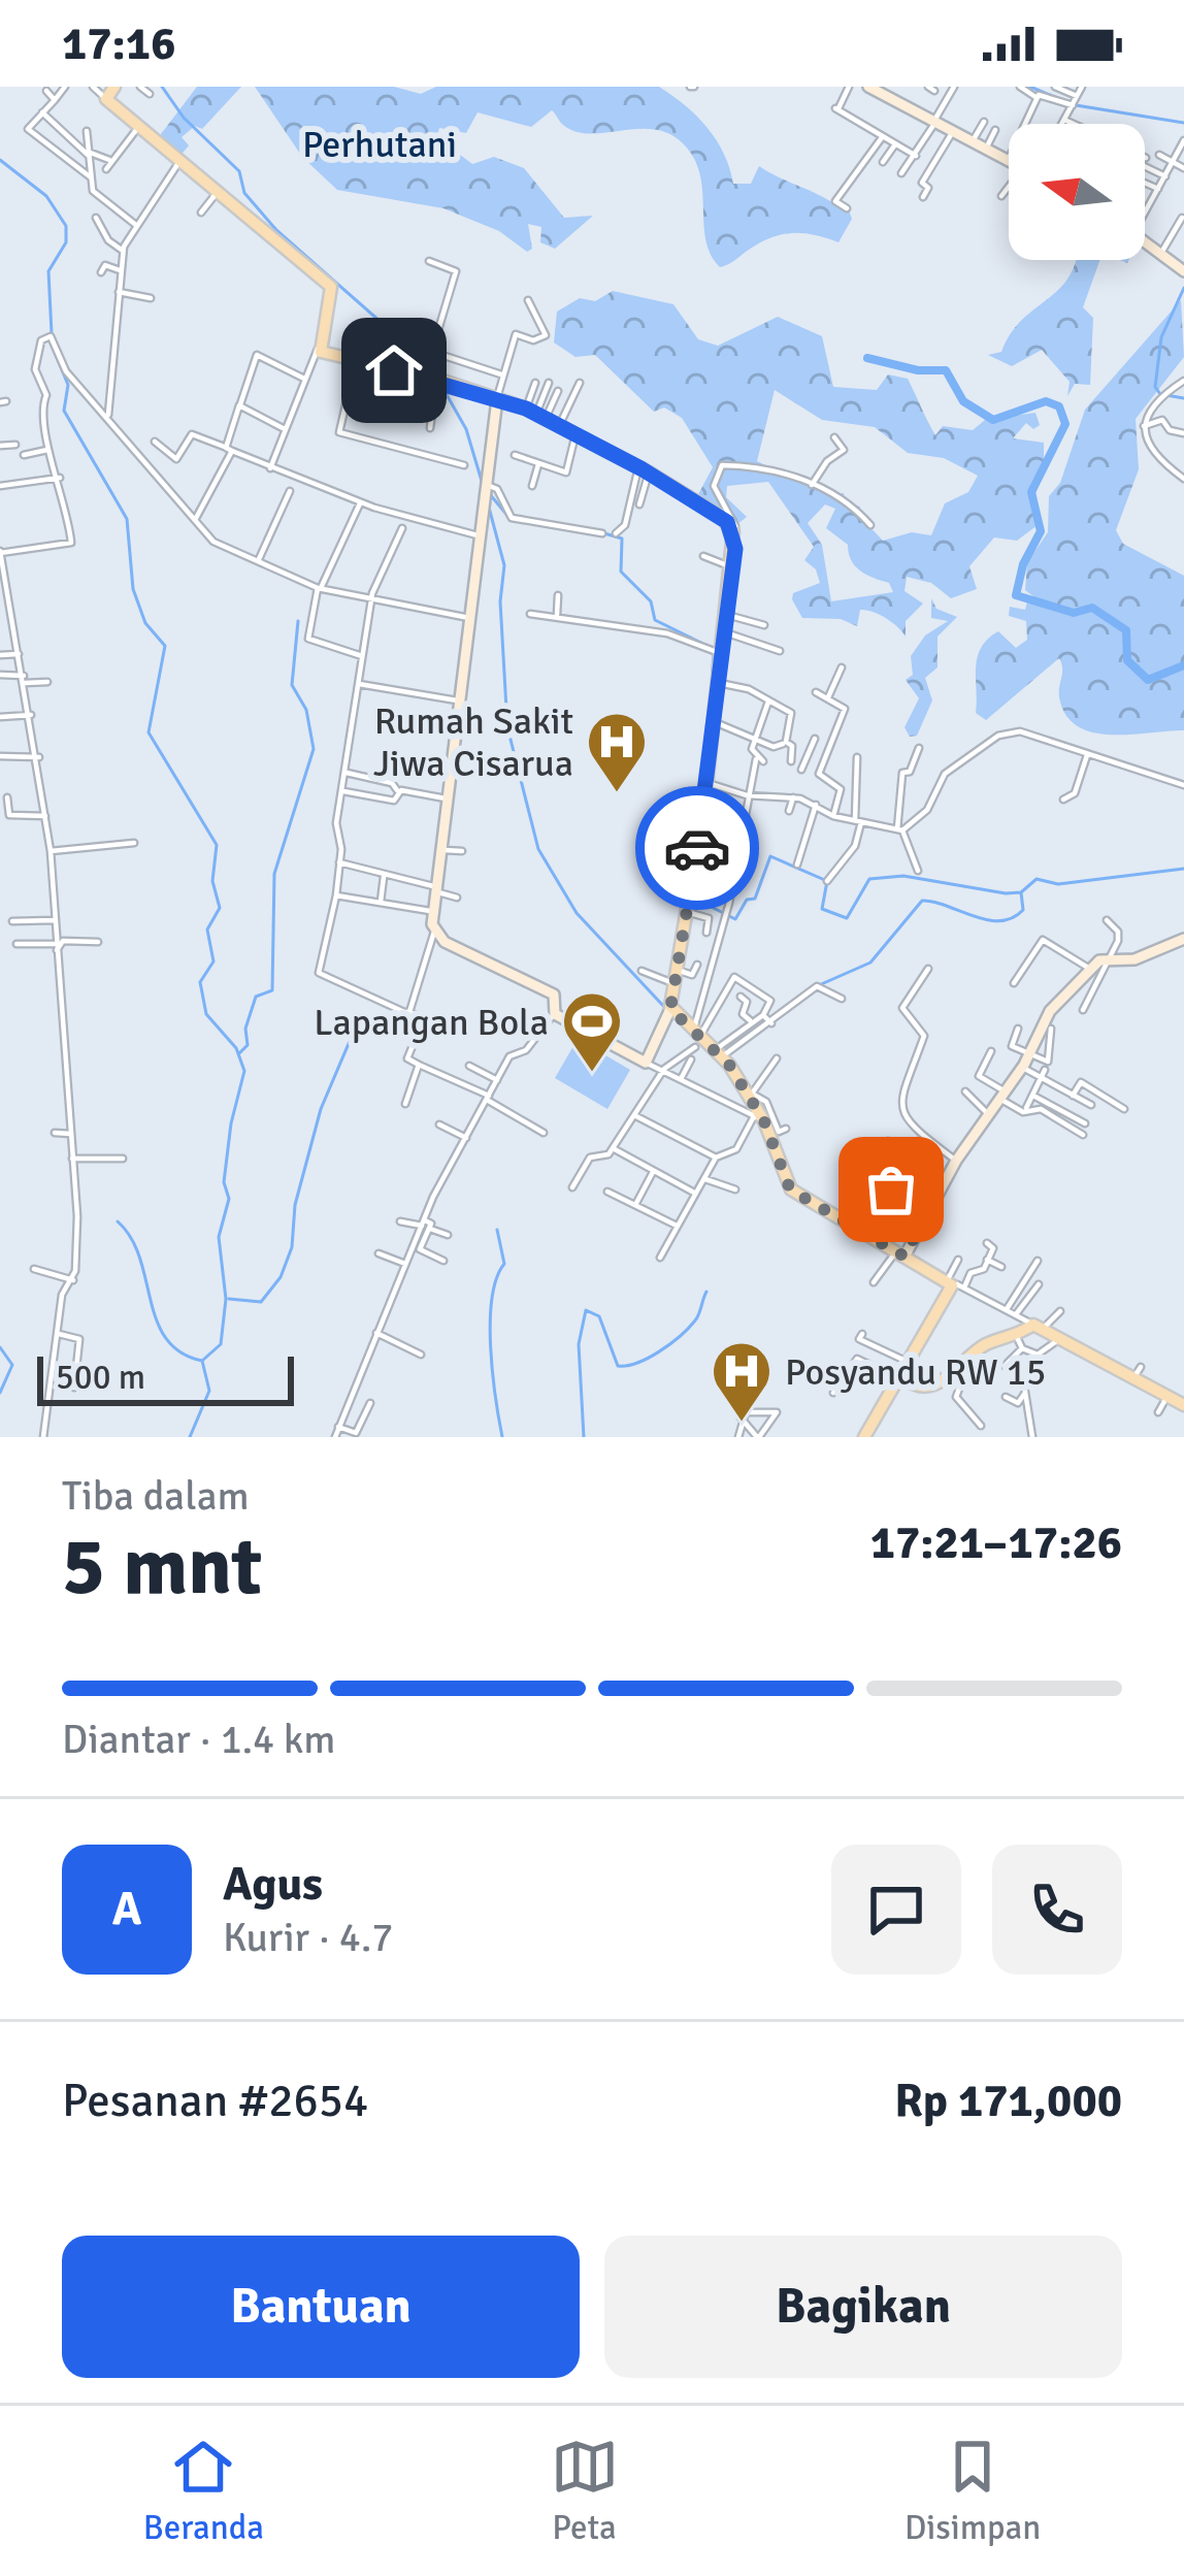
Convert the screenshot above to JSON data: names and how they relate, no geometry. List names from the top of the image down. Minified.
{"parks":["Perhutani"],"places":{"hospital":["Rumah Sakit Jiwa Cisarua","Posyandu RW 15"],"sports":["Lapangan Bola"]},"scale_bar":"500 m","north":"left","page":{"status":"17:16","scale":"500 m","heading":["5 mnt","Tiba dalam","17:21–17:26"],"panel":["Agus","Kurir · 4.7","Pesanan #2654","Rp 171,000"],"bar":"Diantar · 1.4 km","round":"A","buttons":["Bantuan","Bagikan"],"tabs":["Beranda","Peta","Disimpan"]}}
